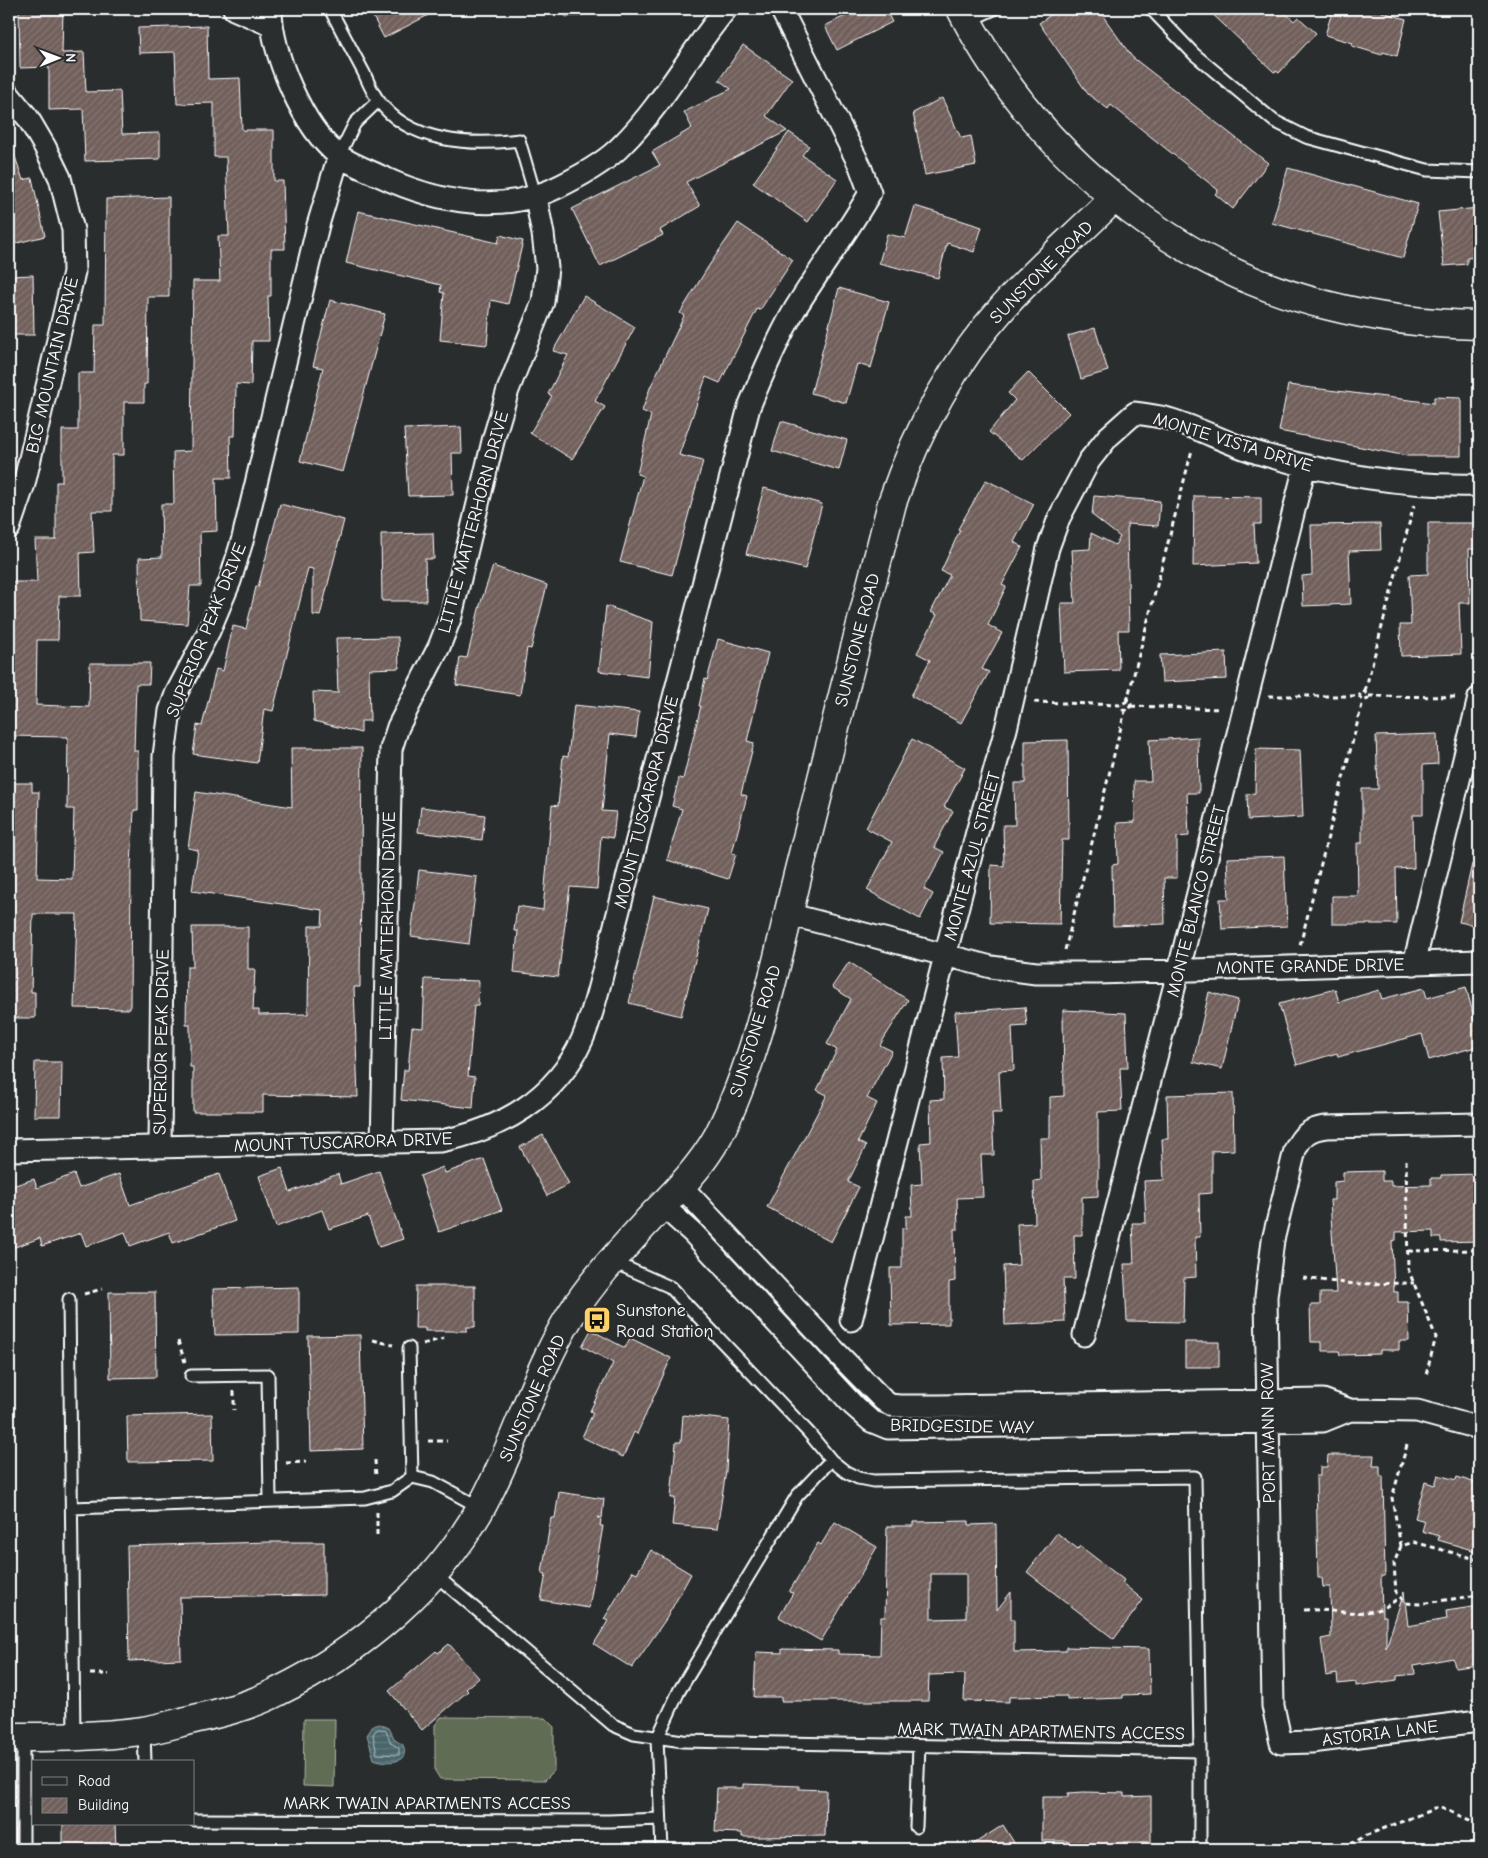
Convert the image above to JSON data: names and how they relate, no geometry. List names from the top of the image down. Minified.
{"streets":{"street":["SUNSTONE ROAD","BIG MOUNTAIN DRIVE","MONTE VISTA DRIVE","LITTLE MATTERHORN DRIVE","SUPERIOR PEAK DRIVE","MOUNT TUSCARORA DRIVE","MONTE AZUL STREET","MONTE BLANCO STREET","MONTE GRANDE DRIVE","BRIDGESIDE WAY","PORT MANN ROW","ASTORIA LANE"],"lane":["MARK TWAIN APARTMENTS ACCESS"]},"crossings":[["SUNSTONE ROAD","MONTE GRANDE DRIVE"],["SUNSTONE ROAD","BRIDGESIDE WAY"],["SUNSTONE ROAD","MARK TWAIN APARTMENTS ACCESS"],["MONTE VISTA DRIVE","MONTE AZUL STREET"],["MONTE VISTA DRIVE","MONTE BLANCO STREET"],["LITTLE MATTERHORN DRIVE","MOUNT TUSCARORA DRIVE"],["SUPERIOR PEAK DRIVE","MOUNT TUSCARORA DRIVE"],["MONTE AZUL STREET","MONTE GRANDE DRIVE"],["MONTE BLANCO STREET","MONTE GRANDE DRIVE"],["BRIDGESIDE WAY","PORT MANN ROW"],["PORT MANN ROW","ASTORIA LANE"]],"places":{"bus stop":["Sunstone Road Station"]},"legend":["Road","Building"],"north":"right"}
